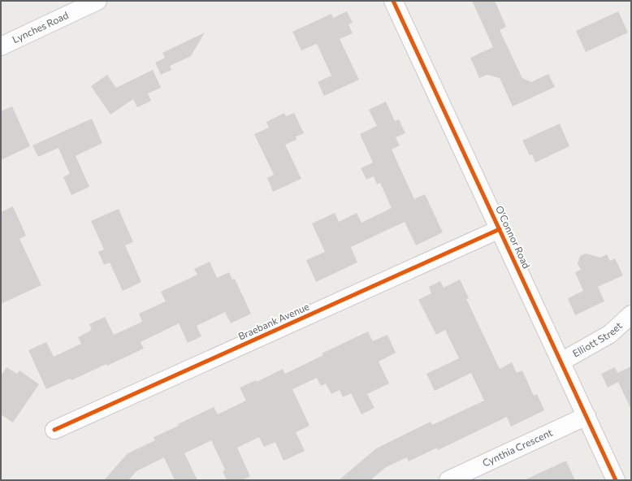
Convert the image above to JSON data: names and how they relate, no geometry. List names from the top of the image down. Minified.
{"streets":{"street":["Lynches Road","O'Connor Road","Braebank Avenue","Elliott Street","Cynthia Crescent"]},"crossings":[["O'Connor Road","Braebank Avenue"],["O'Connor Road","Elliott Street"],["O'Connor Road","Cynthia Crescent"]]}
